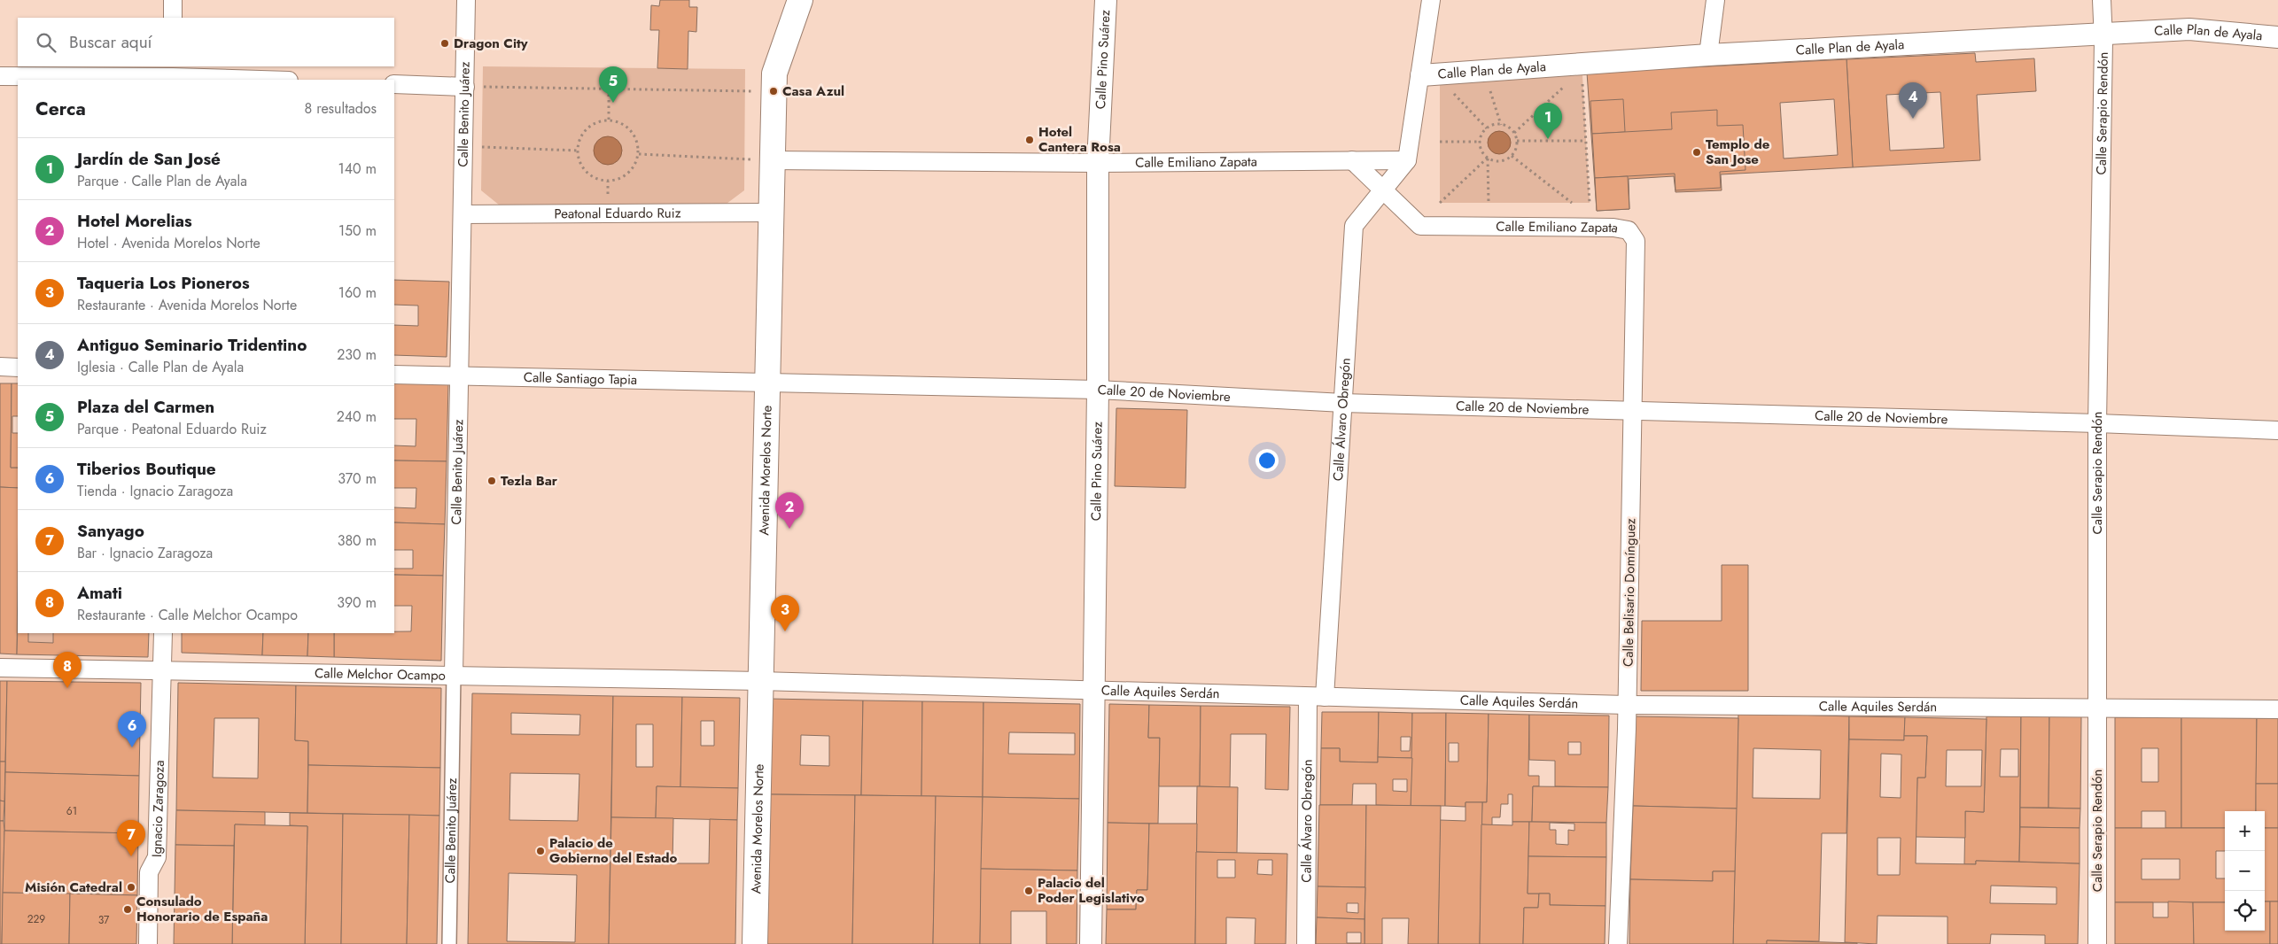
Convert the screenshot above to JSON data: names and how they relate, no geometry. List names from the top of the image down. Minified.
{"streets":{"main road":["Avenida Morelos Norte"],"street":["Calle Plan de Ayala","Calle Pino Suárez","Calle Benito Juárez","Calle Serapio Rendón","Calle Emiliano Zapata","Peatonal Eduardo Ruiz","Calle Santiago Tapia","Calle 20 de Noviembre","Calle Álvaro Obregón","Calle Belisario Domínguez","Calle Melchor Ocampo","Calle Aquiles Serdán","Ignacio Zaragoza"]},"crossings":[["Calle Plan de Ayala","Calle Serapio Rendón"],["Calle Pino Suárez","Calle Emiliano Zapata"],["Calle Pino Suárez","Calle 20 de Noviembre"],["Calle Pino Suárez","Calle Aquiles Serdán"],["Calle Benito Juárez","Peatonal Eduardo Ruiz"],["Calle Benito Juárez","Calle Santiago Tapia"],["Calle Benito Juárez","Calle Melchor Ocampo"],["Calle Serapio Rendón","Calle 20 de Noviembre"],["Calle Serapio Rendón","Calle Aquiles Serdán"],["Calle Emiliano Zapata","Calle Álvaro Obregón"],["Calle Emiliano Zapata","Avenida Morelos Norte"],["Calle Emiliano Zapata","Calle Belisario Domínguez"],["Peatonal Eduardo Ruiz","Avenida Morelos Norte"],["Calle Santiago Tapia","Calle 20 de Noviembre"],["Calle Santiago Tapia","Avenida Morelos Norte"],["Calle 20 de Noviembre","Calle Álvaro Obregón"],["Calle 20 de Noviembre","Avenida Morelos Norte"],["Calle 20 de Noviembre","Calle Belisario Domínguez"],["Calle Álvaro Obregón","Calle Aquiles Serdán"],["Avenida Morelos Norte","Calle Melchor Ocampo"],["Avenida Morelos Norte","Calle Aquiles Serdán"],["Calle Belisario Domínguez","Calle Aquiles Serdán"],["Calle Melchor Ocampo","Calle Aquiles Serdán"],["Calle Melchor Ocampo","Ignacio Zaragoza"]],"places":["Dragon City","Casa Azul","Hotel Cantera Rosa","Templo de San Jose","Tezla Bar","Palacio de Gobierno del Estado","Misión Catedral","Palacio del Poder Legislativo","Consulado Honorario de España"],"house_numbers":["61","229","37"],"page":{"search":"Buscar aquí","pins":["5","4","1","2","3","8","6","7"],"heading":["Cerca","8 resultados"],"list":[{"mark":"1","name":"Jardín de San José","note":"Parque · Calle Plan de Ayala","value":"140 m"},{"mark":"2","name":"Hotel Morelias","note":"Hotel · Avenida Morelos Norte","value":"150 m"},{"mark":"3","name":"Taqueria Los Pioneros","note":"Restaurante · Avenida Morelos Norte","value":"160 m"},{"mark":"4","name":"Antiguo Seminario Tridentino","note":"Iglesia · Calle Plan de Ayala","value":"230 m"},{"mark":"5","name":"Plaza del Carmen","note":"Parque · Peatonal Eduardo Ruiz","value":"240 m"},{"mark":"6","name":"Tiberios Boutique","note":"Tienda · Ignacio Zaragoza","value":"370 m"},{"mark":"7","name":"Sanyago","note":"Bar · Ignacio Zaragoza","value":"380 m"},{"mark":"8","name":"Amati","note":"Restaurante · Calle Melchor Ocampo","value":"390 m"}],"map_buttons":["+","−"]}}
